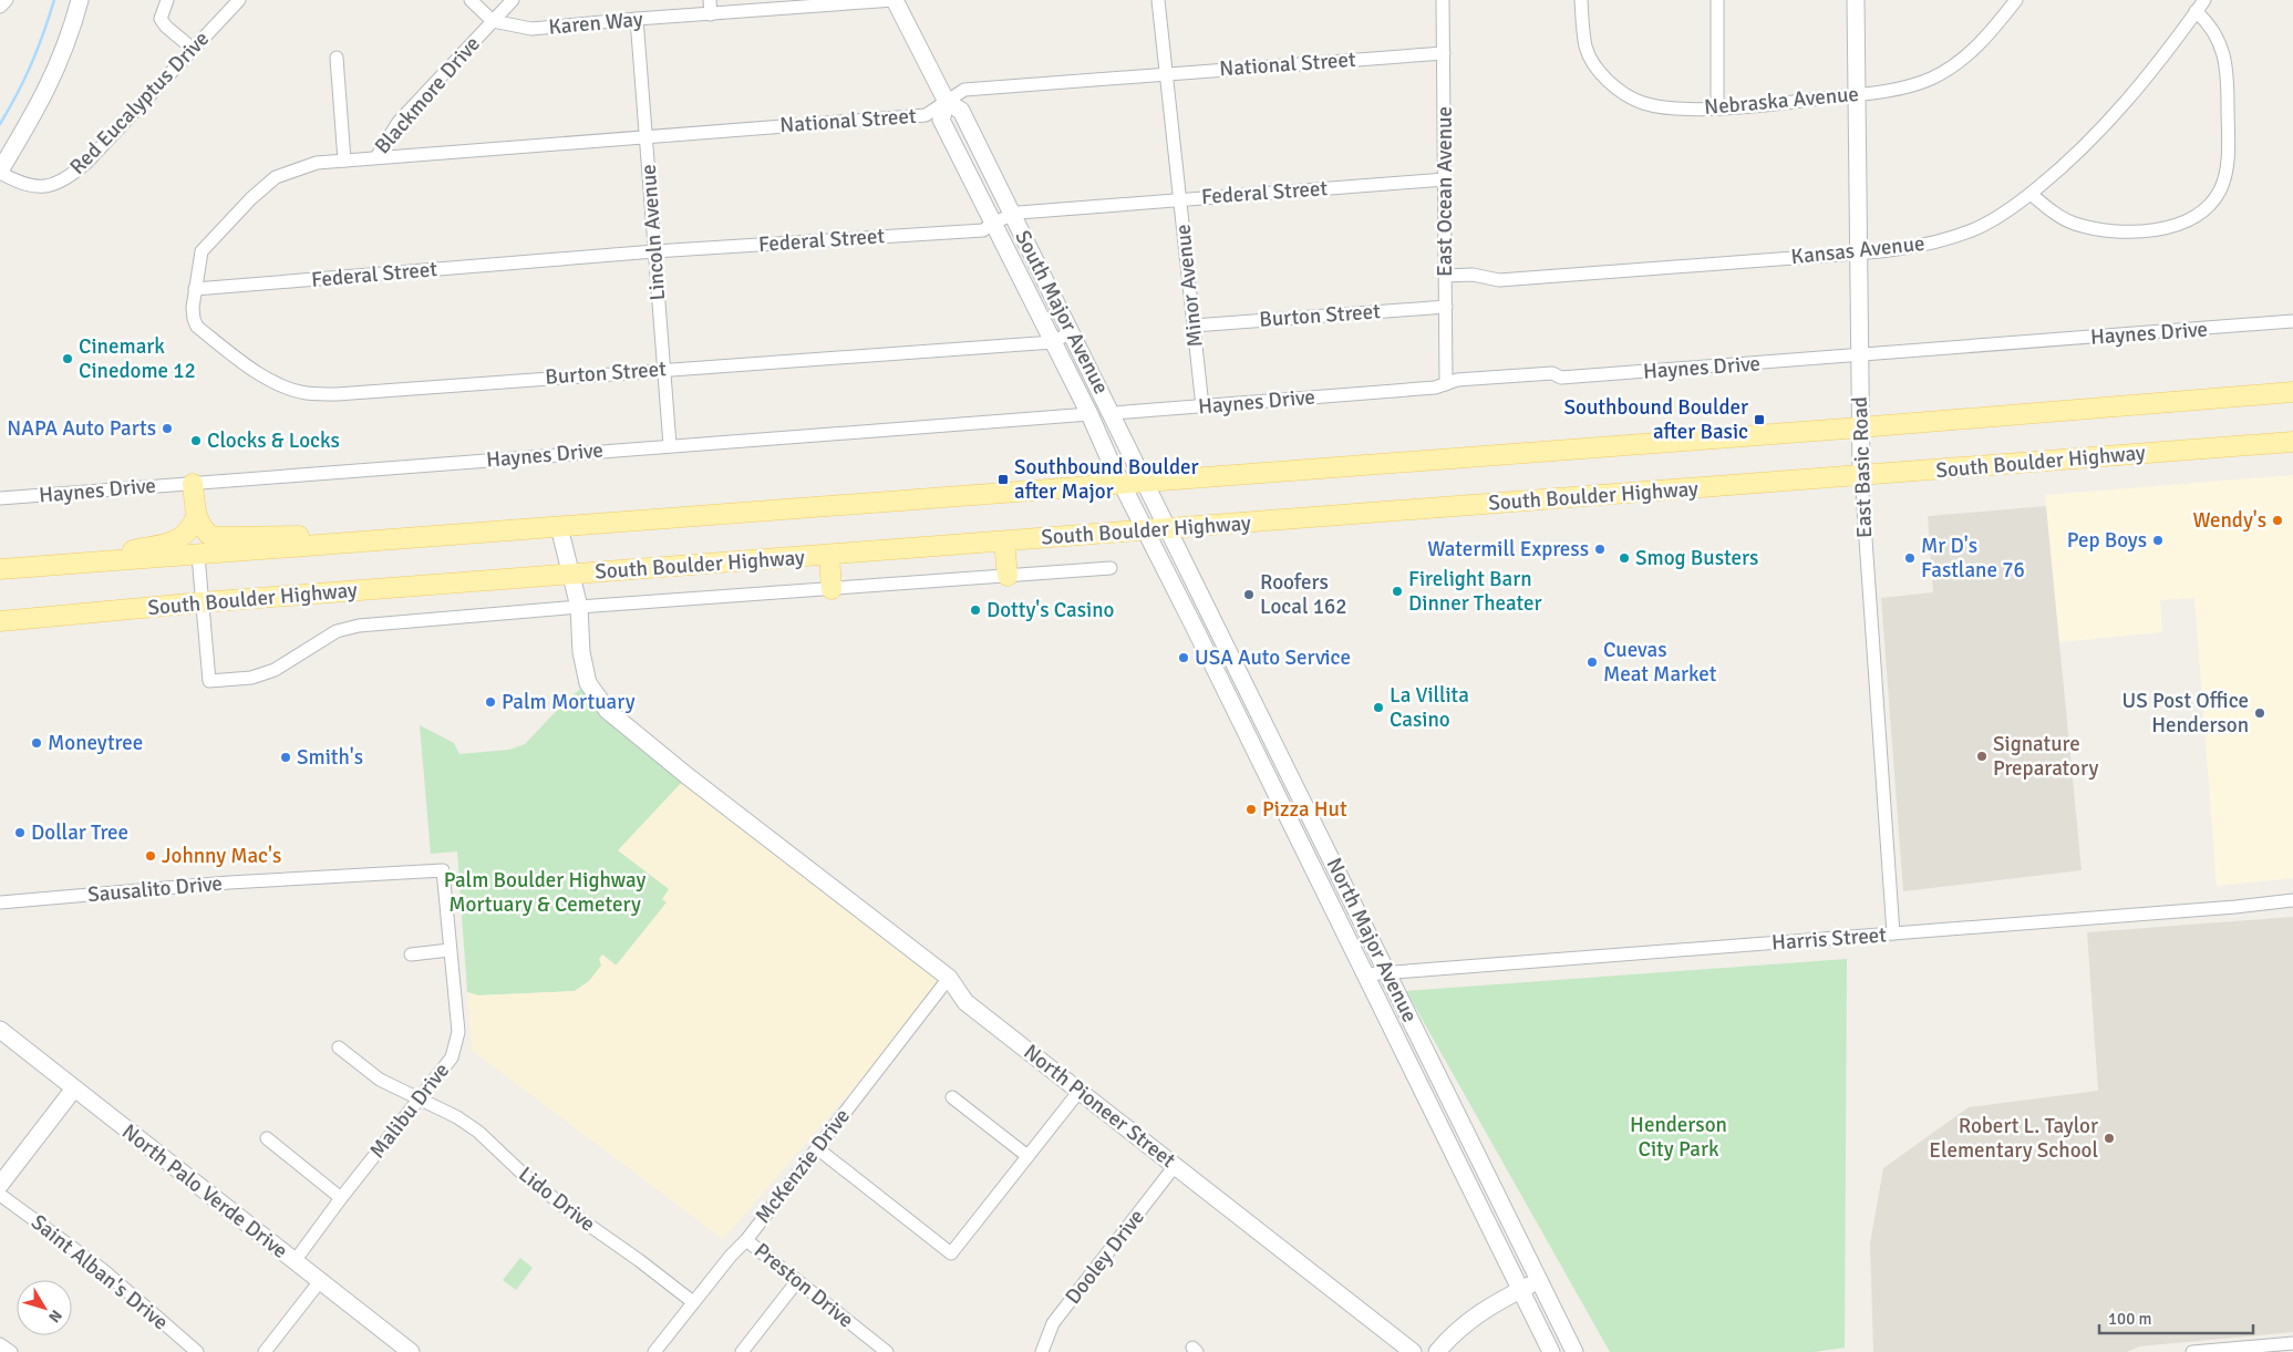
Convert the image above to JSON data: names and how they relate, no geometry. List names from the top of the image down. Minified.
{"streets":{"main road":["South Boulder Highway"],"street":["Karen Way","National Street","Blackmore Drive","Nebraska Avenue","Red Eucalyptus Drive","East Ocean Avenue","Federal Street","Lincoln Avenue","Kansas Avenue","Minor Avenue","South Major Avenue","Burton Street","Haynes Drive","East Basic Road","Sausalito Drive","Harris Street","North Major Avenue","North Pioneer Street","Malibu Drive","McKenzie Drive","North Palo Verde Drive","Lido Drive","Dooley Drive","Saint Alban's Drive","Preston Drive"]},"crossings":[["Karen Way","Blackmore Drive"],["Karen Way","Lincoln Avenue"],["Karen Way","South Major Avenue"],["National Street","Blackmore Drive"],["National Street","East Ocean Avenue"],["National Street","Lincoln Avenue"],["National Street","Minor Avenue"],["National Street","South Major Avenue"],["Blackmore Drive","Federal Street"],["Blackmore Drive","Burton Street"],["Nebraska Avenue","East Basic Road"],["East Ocean Avenue","Federal Street"],["East Ocean Avenue","Kansas Avenue"],["East Ocean Avenue","Burton Street"],["East Ocean Avenue","Haynes Drive"],["Federal Street","Lincoln Avenue"],["Federal Street","Minor Avenue"],["Federal Street","South Major Avenue"],["Federal Street","Burton Street"],["Lincoln Avenue","Burton Street"],["Lincoln Avenue","Haynes Drive"],["Kansas Avenue","East Basic Road"],["Minor Avenue","Burton Street"],["Minor Avenue","Haynes Drive"],["South Major Avenue","Burton Street"],["South Major Avenue","Haynes Drive"],["South Major Avenue","South Boulder Highway"],["South Major Avenue","North Major Avenue"],["Haynes Drive","East Basic Road"],["South Boulder Highway","East Basic Road"],["South Boulder Highway","North Major Avenue"],["South Boulder Highway","North Pioneer Street"],["East Basic Road","Harris Street"],["Sausalito Drive","Malibu Drive"],["Harris Street","North Major Avenue"],["North Pioneer Street","McKenzie Drive"],["North Pioneer Street","Dooley Drive"],["Malibu Drive","North Palo Verde Drive"],["Malibu Drive","Lido Drive"],["McKenzie Drive","Lido Drive"],["McKenzie Drive","Preston Drive"]],"parks":["Palm Boulder Highway Mortuary & Cemetery","Henderson City Park"],"places":{"other":["Cinemark Cinedome 12","NAPA Auto Parts","Clocks & Locks","Wendy's","Pep Boys","Watermill Express","Smog Busters","Mr D's Fastlane 76","Firelight Barn Dinner Theater","Roofers Local 162","Dotty's Casino","USA Auto Service","Cuevas Meat Market","Palm Mortuary","La Villita Casino","US Post Office Henderson","Moneytree","Signature Preparatory","Smith's","Pizza Hut","Dollar Tree","Johnny Mac's","Robert L. Taylor Elementary School"],"transit":["Southbound Boulder after Basic","Southbound Boulder after Major"]},"scale_bar":"100 m","north":"bottom right"}
